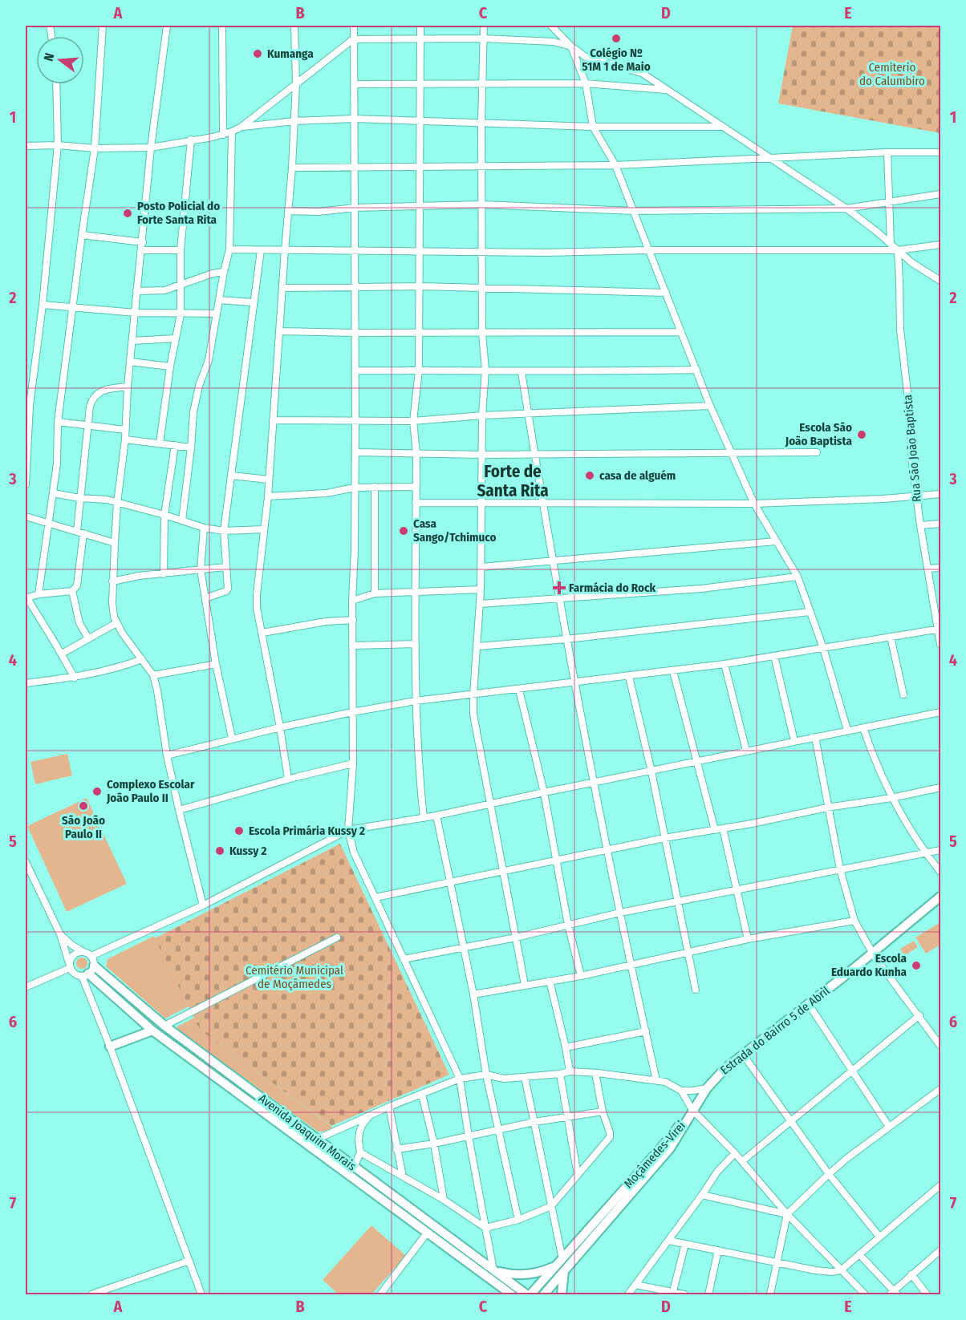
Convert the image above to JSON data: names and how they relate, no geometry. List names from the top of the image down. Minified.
{"streets":{"street":["Rua São João Baptista","Estrada do Bairro 5 de Abril","Avenida Joaquim Morais","Moçâmedes-Virei"]},"crossings":[["Estrada do Bairro 5 de Abril","Moçâmedes-Virei"],["Avenida Joaquim Morais","Moçâmedes-Virei"]],"districts":["Forte de Santa Rita"],"parks":["Cemiterio do Calumbiro","Cemitério Municipal de Moçâmedes"],"places":{"other":["Colégio Nº 51M 1 de Maio","Kumanga","Posto Policial do Forte Santa Rita","Escola São João Baptista","casa de alguém","Casa Sango/Tchimuco","Complexo Escolar João Paulo II","São João Paulo II","Escola Primária Kussy 2","Kussy 2","Escola Eduardo Kunha"],"health":["Farmácia do Rock"]},"north":"left","grid":{"columns":["A","B","C","D","E"],"rows":["1","2","3","4","5","6","7"]}}
